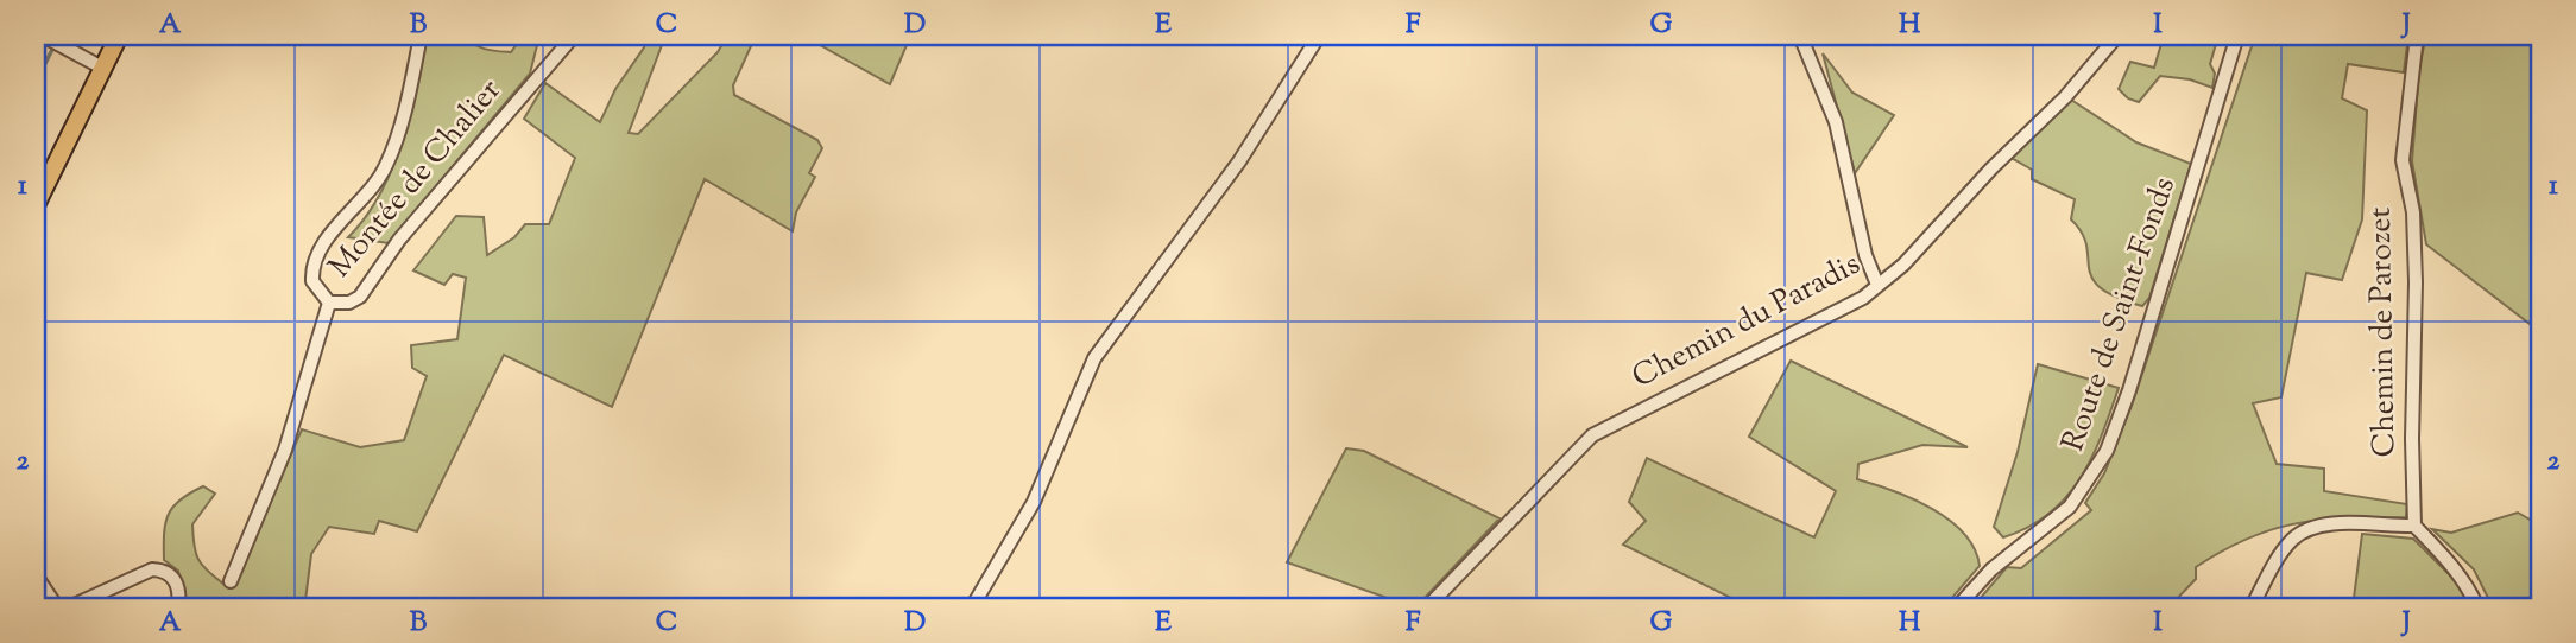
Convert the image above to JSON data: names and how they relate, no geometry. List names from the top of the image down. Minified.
{"streets":{"street":["Montée de Chalier","Route de Saint-Fonds","Chemin du Paradis","Chemin de Parozet"]},"grid":{"columns":["A","B","C","D","E","F","G","H","I","J"],"rows":["1","2"]}}
